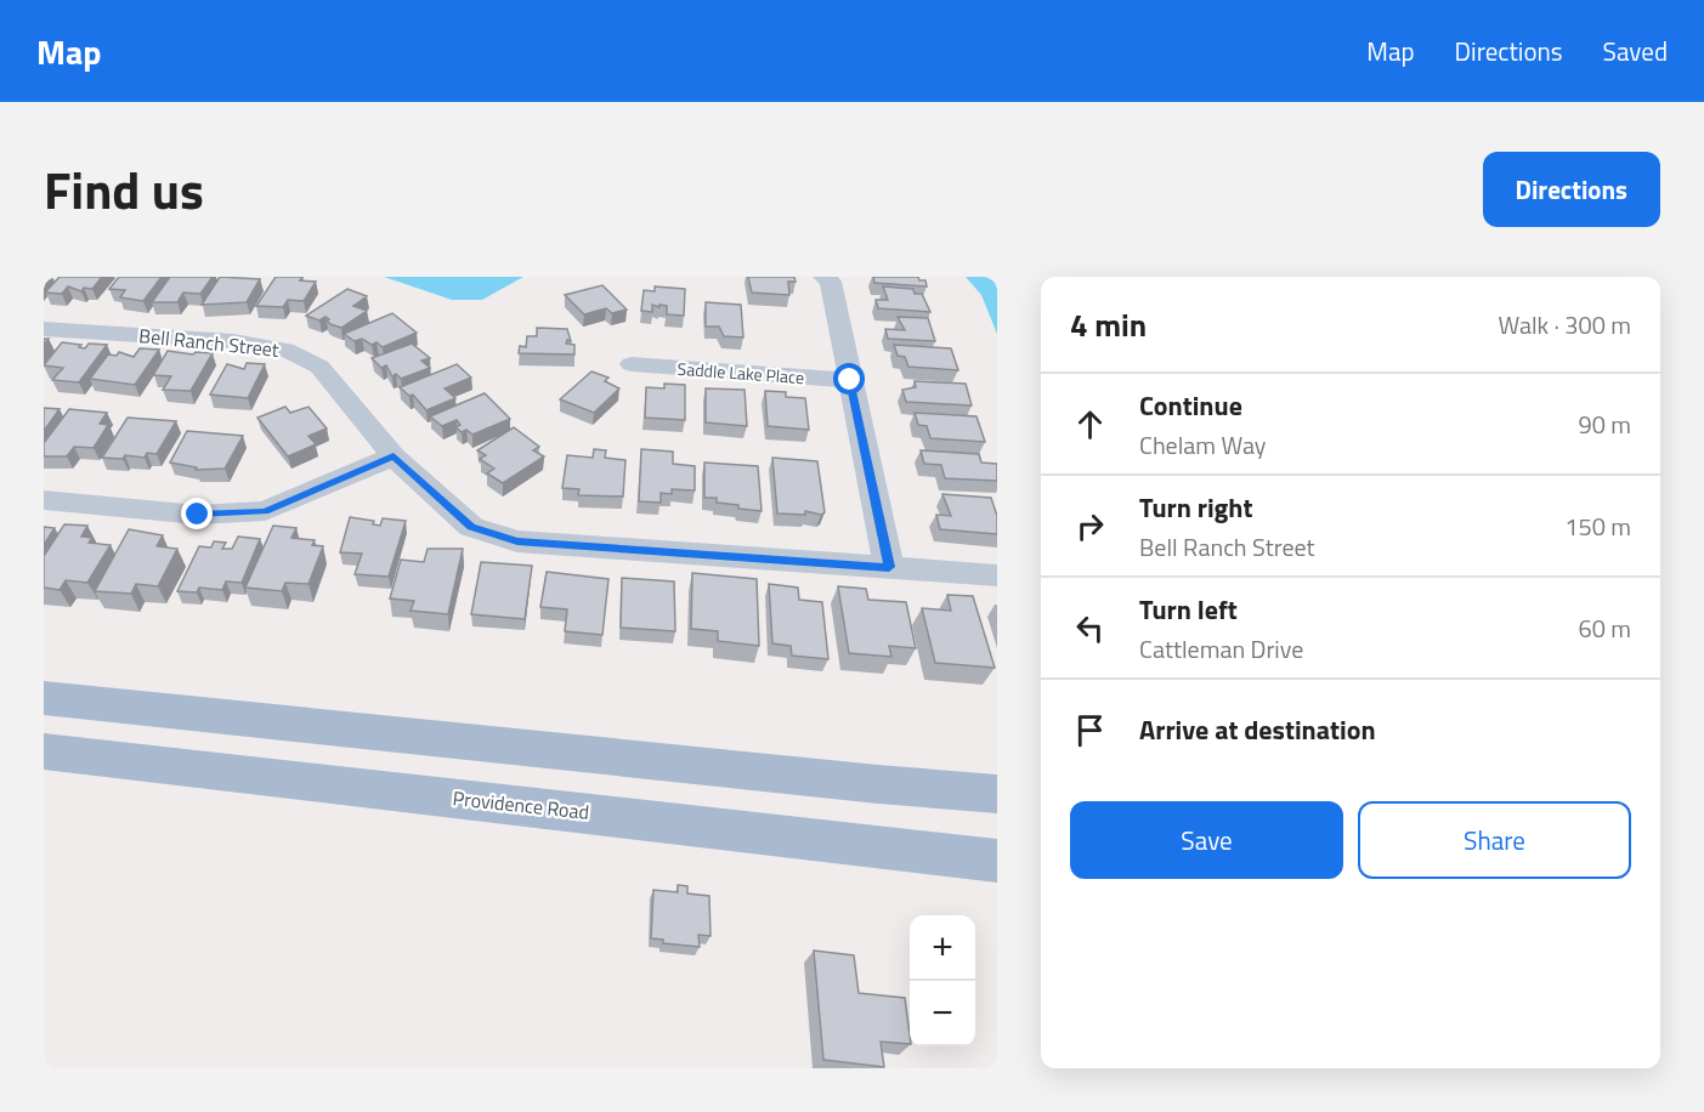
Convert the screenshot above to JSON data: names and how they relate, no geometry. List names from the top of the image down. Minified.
{"streets":{"main road":["Providence Road"],"street":["Bell Ranch Street","Saddle Lake Place"]},"page":{"header":"Map","nav":["Map","Directions","Saved"],"title":"Find us","buttons":["Directions",["Save","Share"]],"heading":["4 min","Walk · 300 m"],"list":[["Continue","Chelam Way","90 m"],["Turn right","Bell Ranch Street","150 m"],["Turn left","Cattleman Drive","60 m"],"Arrive at destination"],"map_buttons":["+","−"]}}
